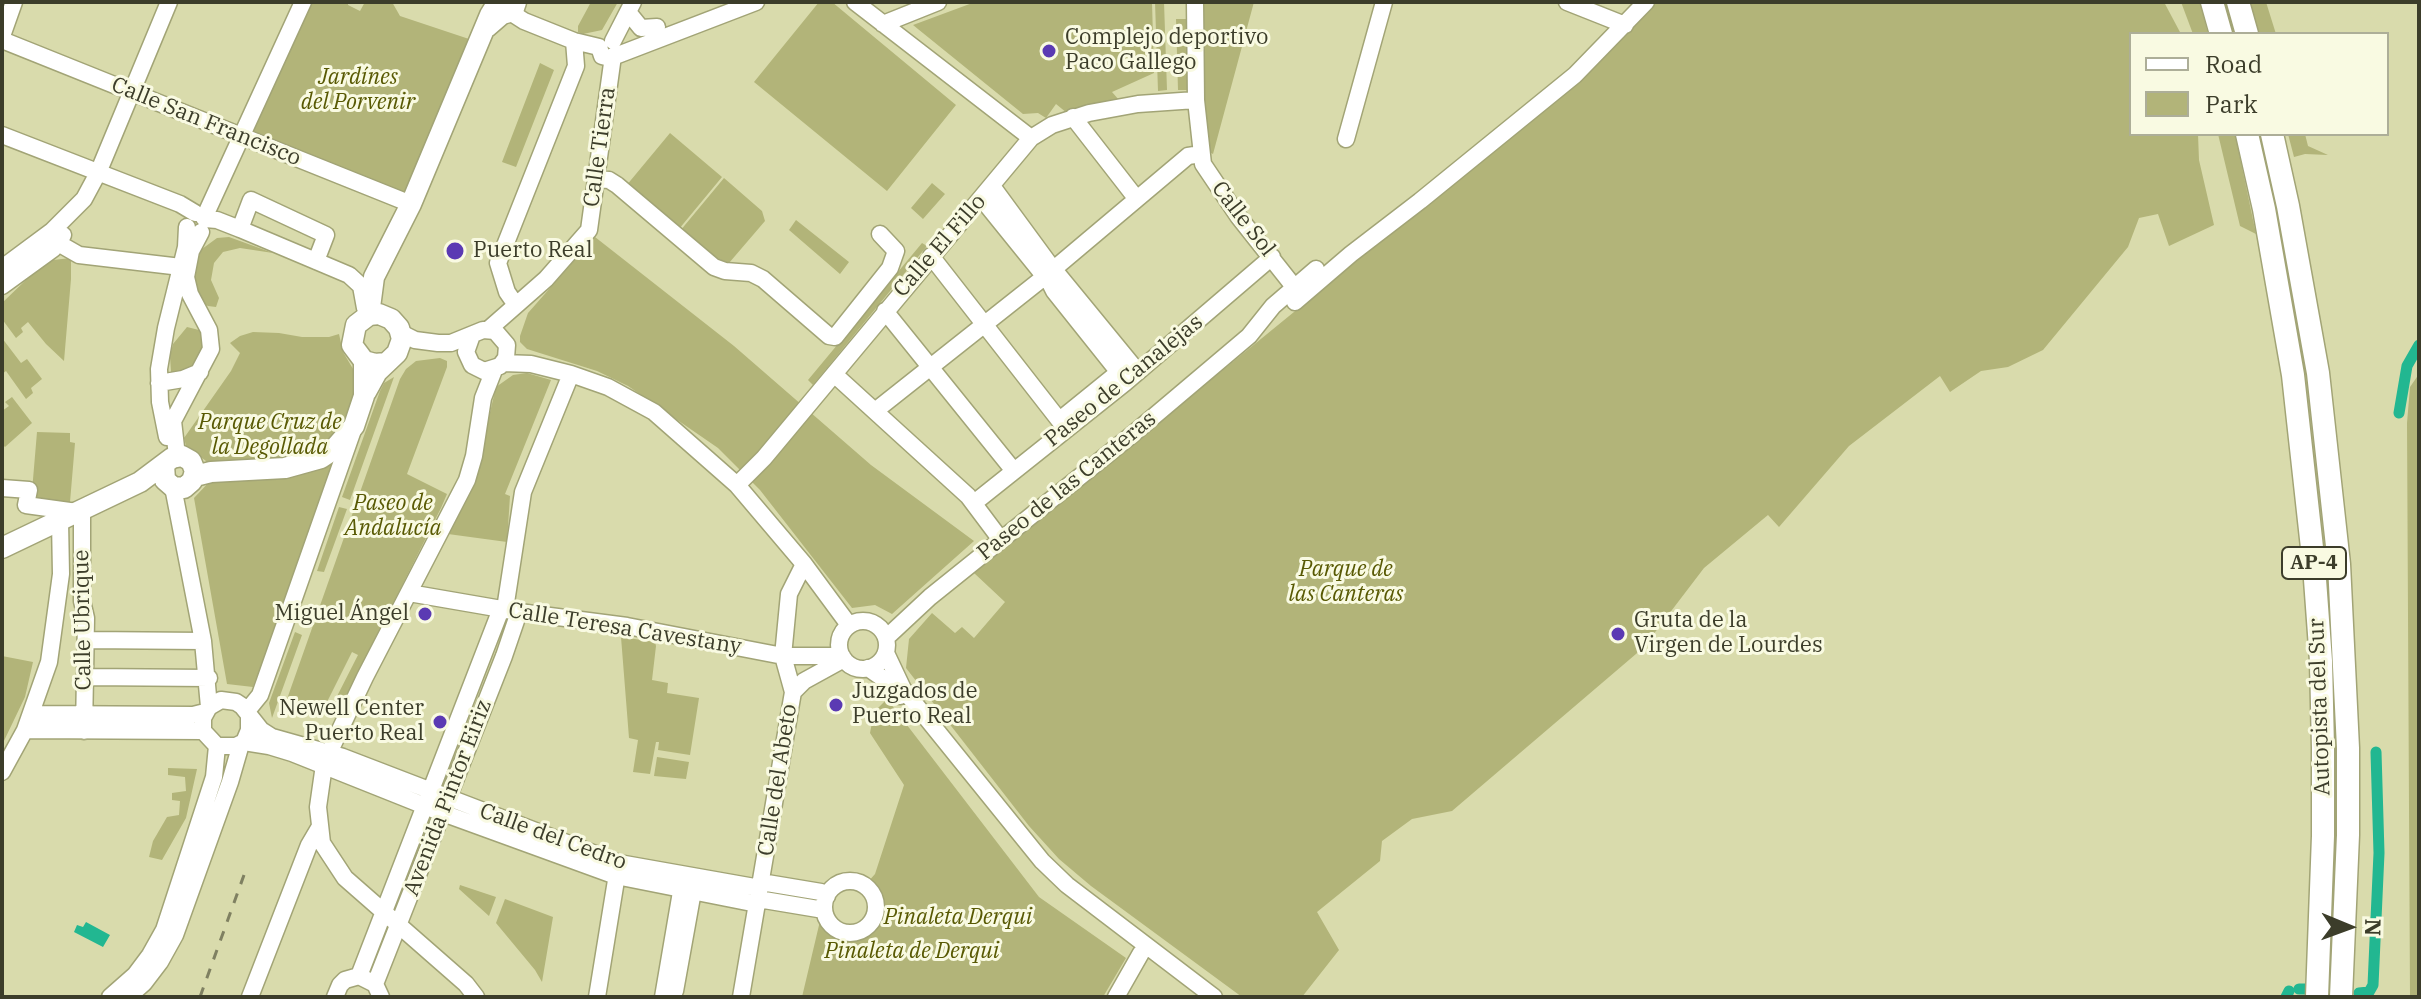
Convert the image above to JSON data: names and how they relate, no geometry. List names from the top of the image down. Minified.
{"streets":{"highway":["AP-4","Autopista del Sur"],"street":["Calle San Francisco","Calle Tierra","Calle Sol","Calle El Fillo","Paseo de Canalejas","Paseo de las Canteras","Calle Ubrique","Calle Teresa Cavestany","Calle del Abeto","Avenida Pintor Eiriz","Calle del Cedro"]},"crossings":[["Calle Sol","Calle El Fillo"],["Calle Sol","Paseo de Canalejas"],["Paseo de las Canteras","Calle Teresa Cavestany"],["Paseo de las Canteras","Calle del Abeto"],["Calle Teresa Cavestany","Calle del Abeto"],["Calle Teresa Cavestany","Avenida Pintor Eiriz"],["Calle del Abeto","Calle del Cedro"],["Avenida Pintor Eiriz","Calle del Cedro"]],"parks":["Jardínes del Porvenir","Parque Cruz de la Degollada","Paseo de Andalucía","Parque de las Canteras","Pinaleta Derqui","Pinaleta de Derqui"],"places":["Complejo deportivo Paco Gallego","Puerto Real","Miguel Ángel","Gruta de la Virgen de Lourdes","Juzgados de Puerto Real","Newell Center Puerto Real"],"legend":["Road","Park"],"north":"right"}
